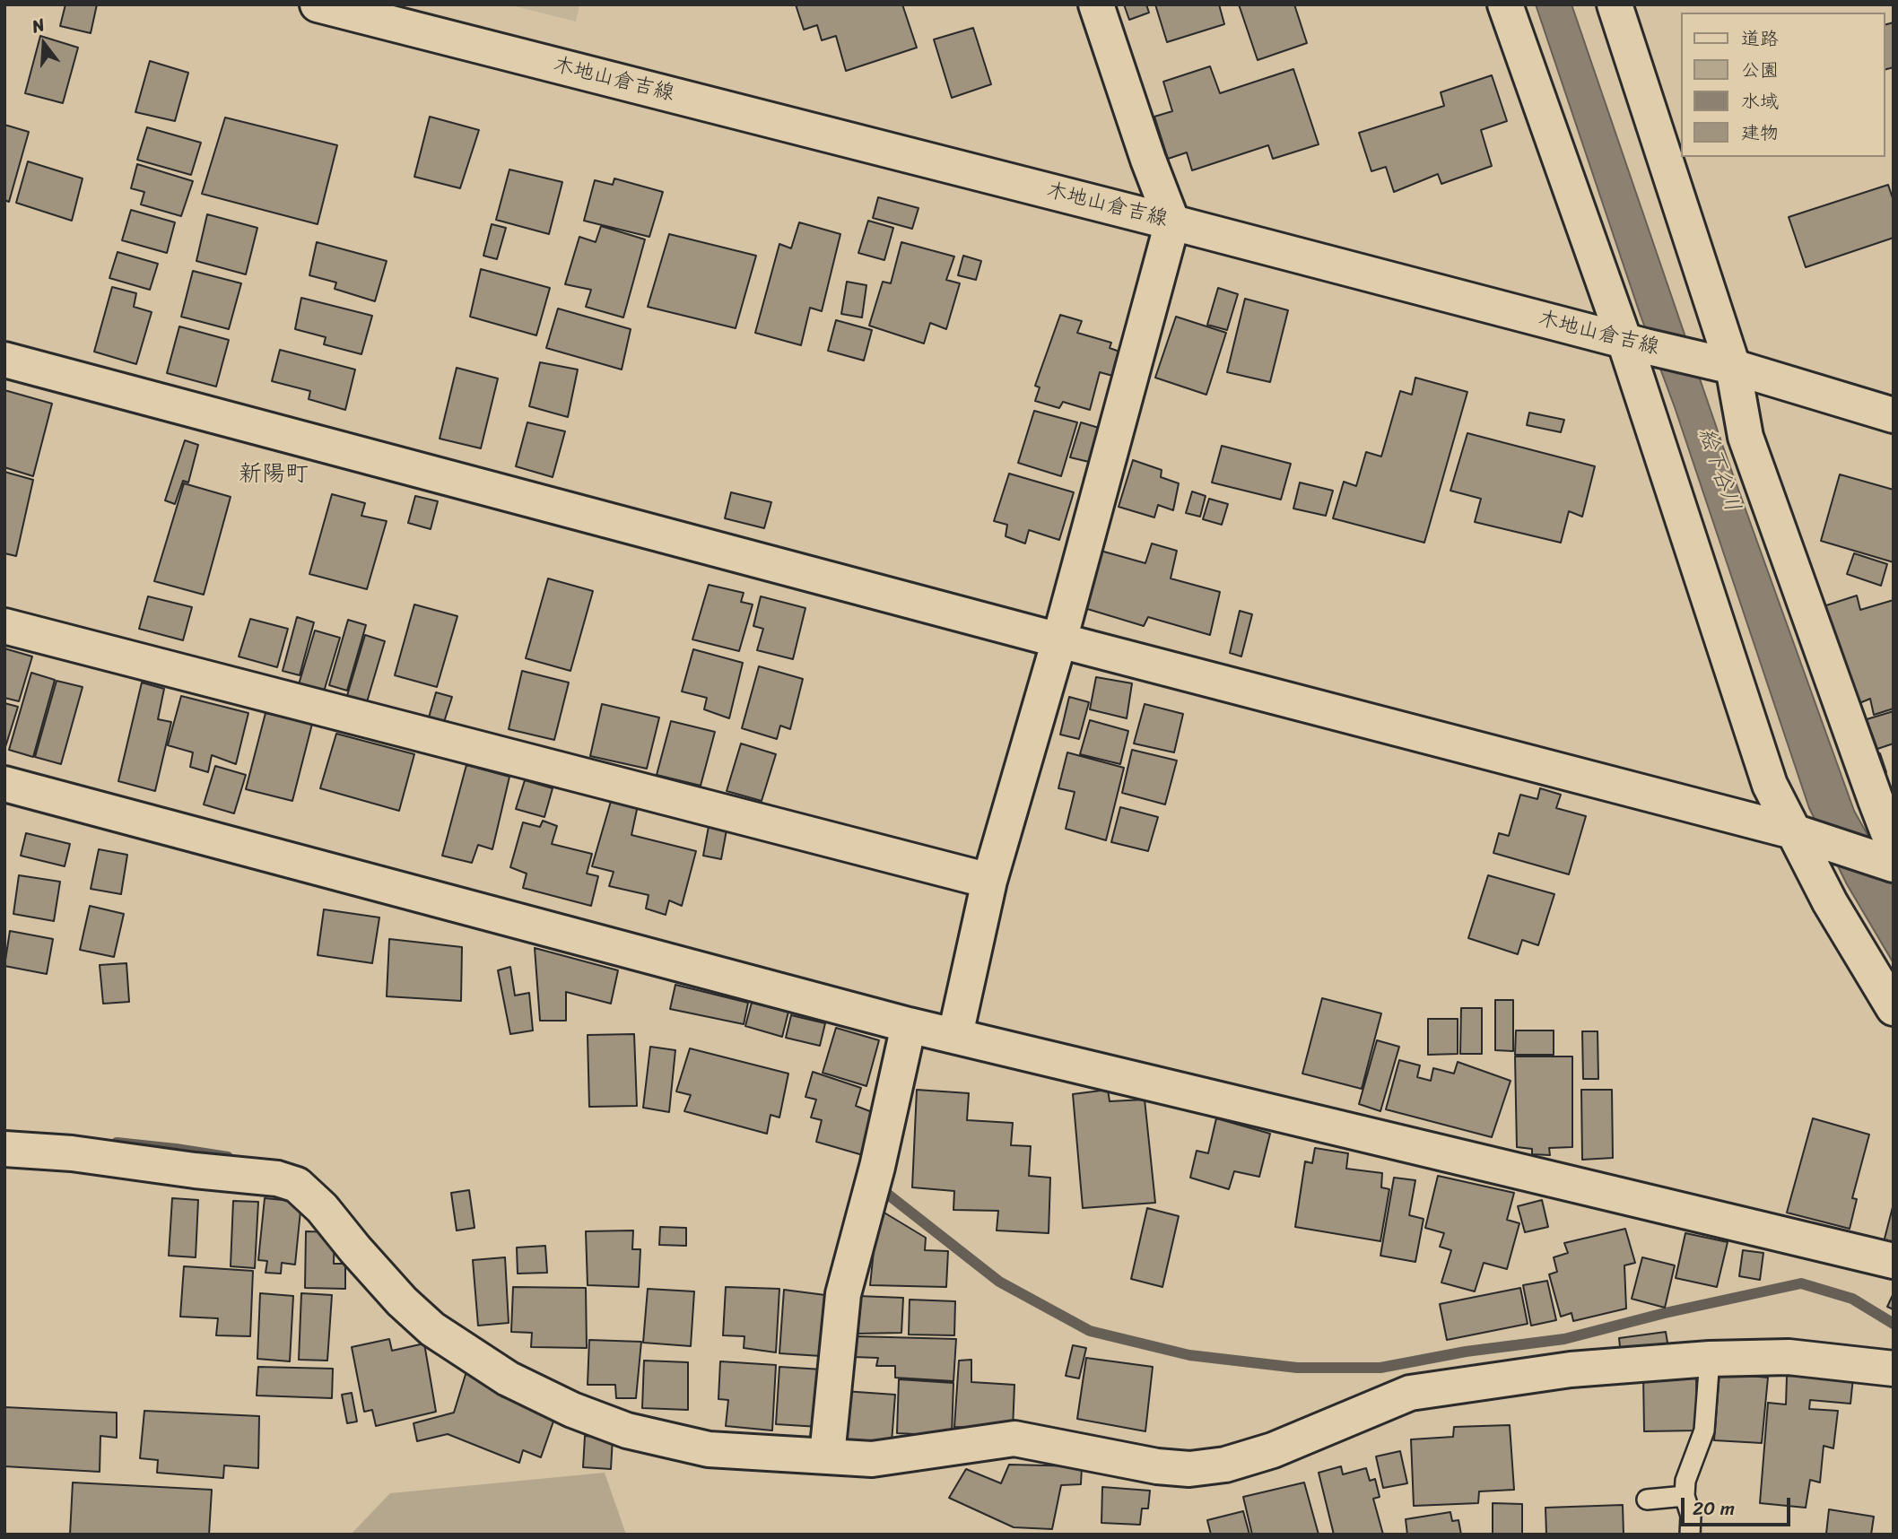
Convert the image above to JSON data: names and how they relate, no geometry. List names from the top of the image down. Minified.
{"streets":{"street":["木地山倉吉線"]},"districts":["新陽町"],"water":["絵下谷川"],"legend":["道路","公園","水域","建物"],"scale_bar":"20 m","north":"top"}
